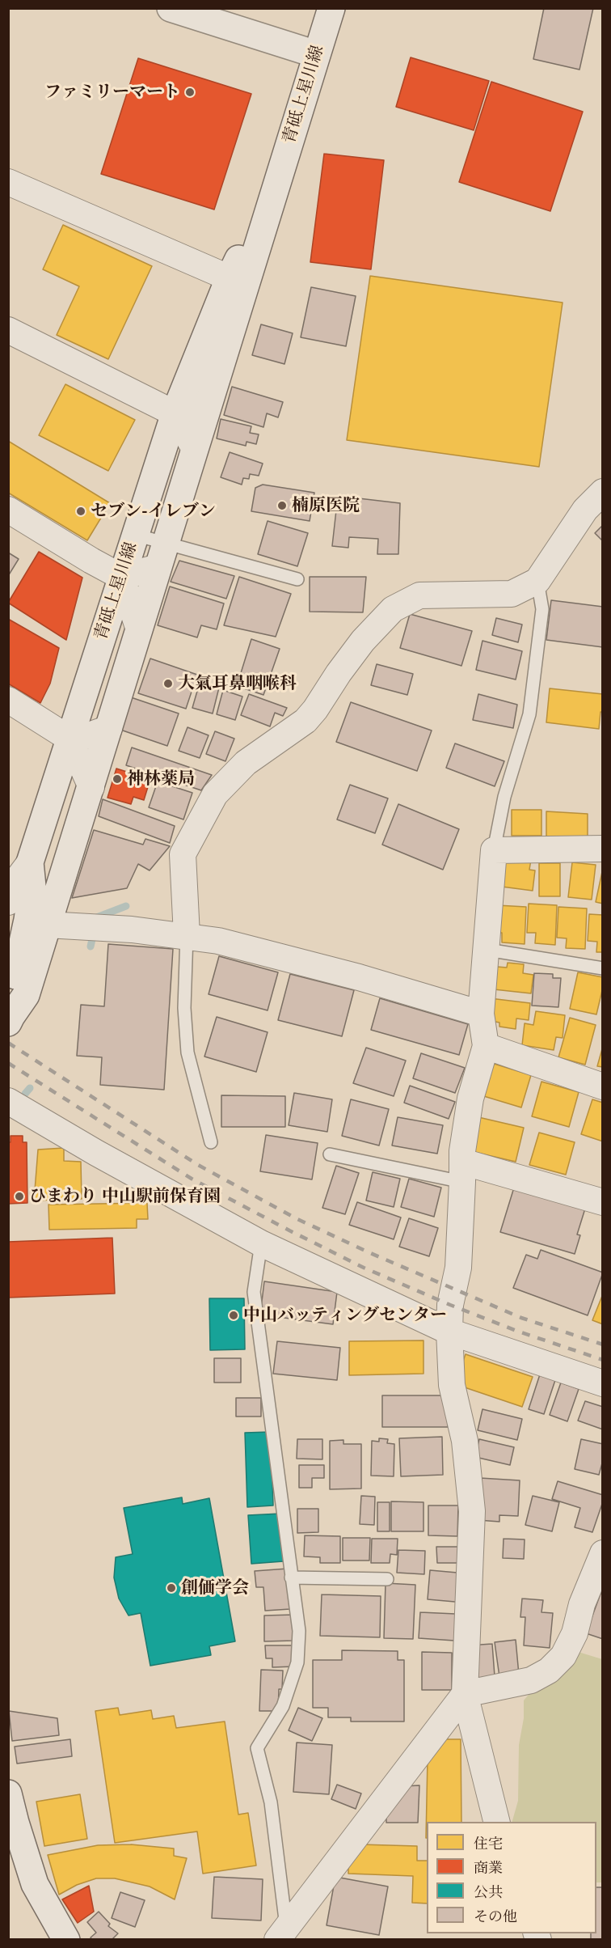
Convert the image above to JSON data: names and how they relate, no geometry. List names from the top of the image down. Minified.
{"streets":{"main road":["青砥上星川線"]},"places":["ファミリーマート","楠原医院","セブン-イレブン","大氣耳鼻咽喉科","神林薬局","ひまわり 中山駅前保育園","中山バッティングセンター","創価学会"],"legend":["住宅","商業","公共","その他"]}
